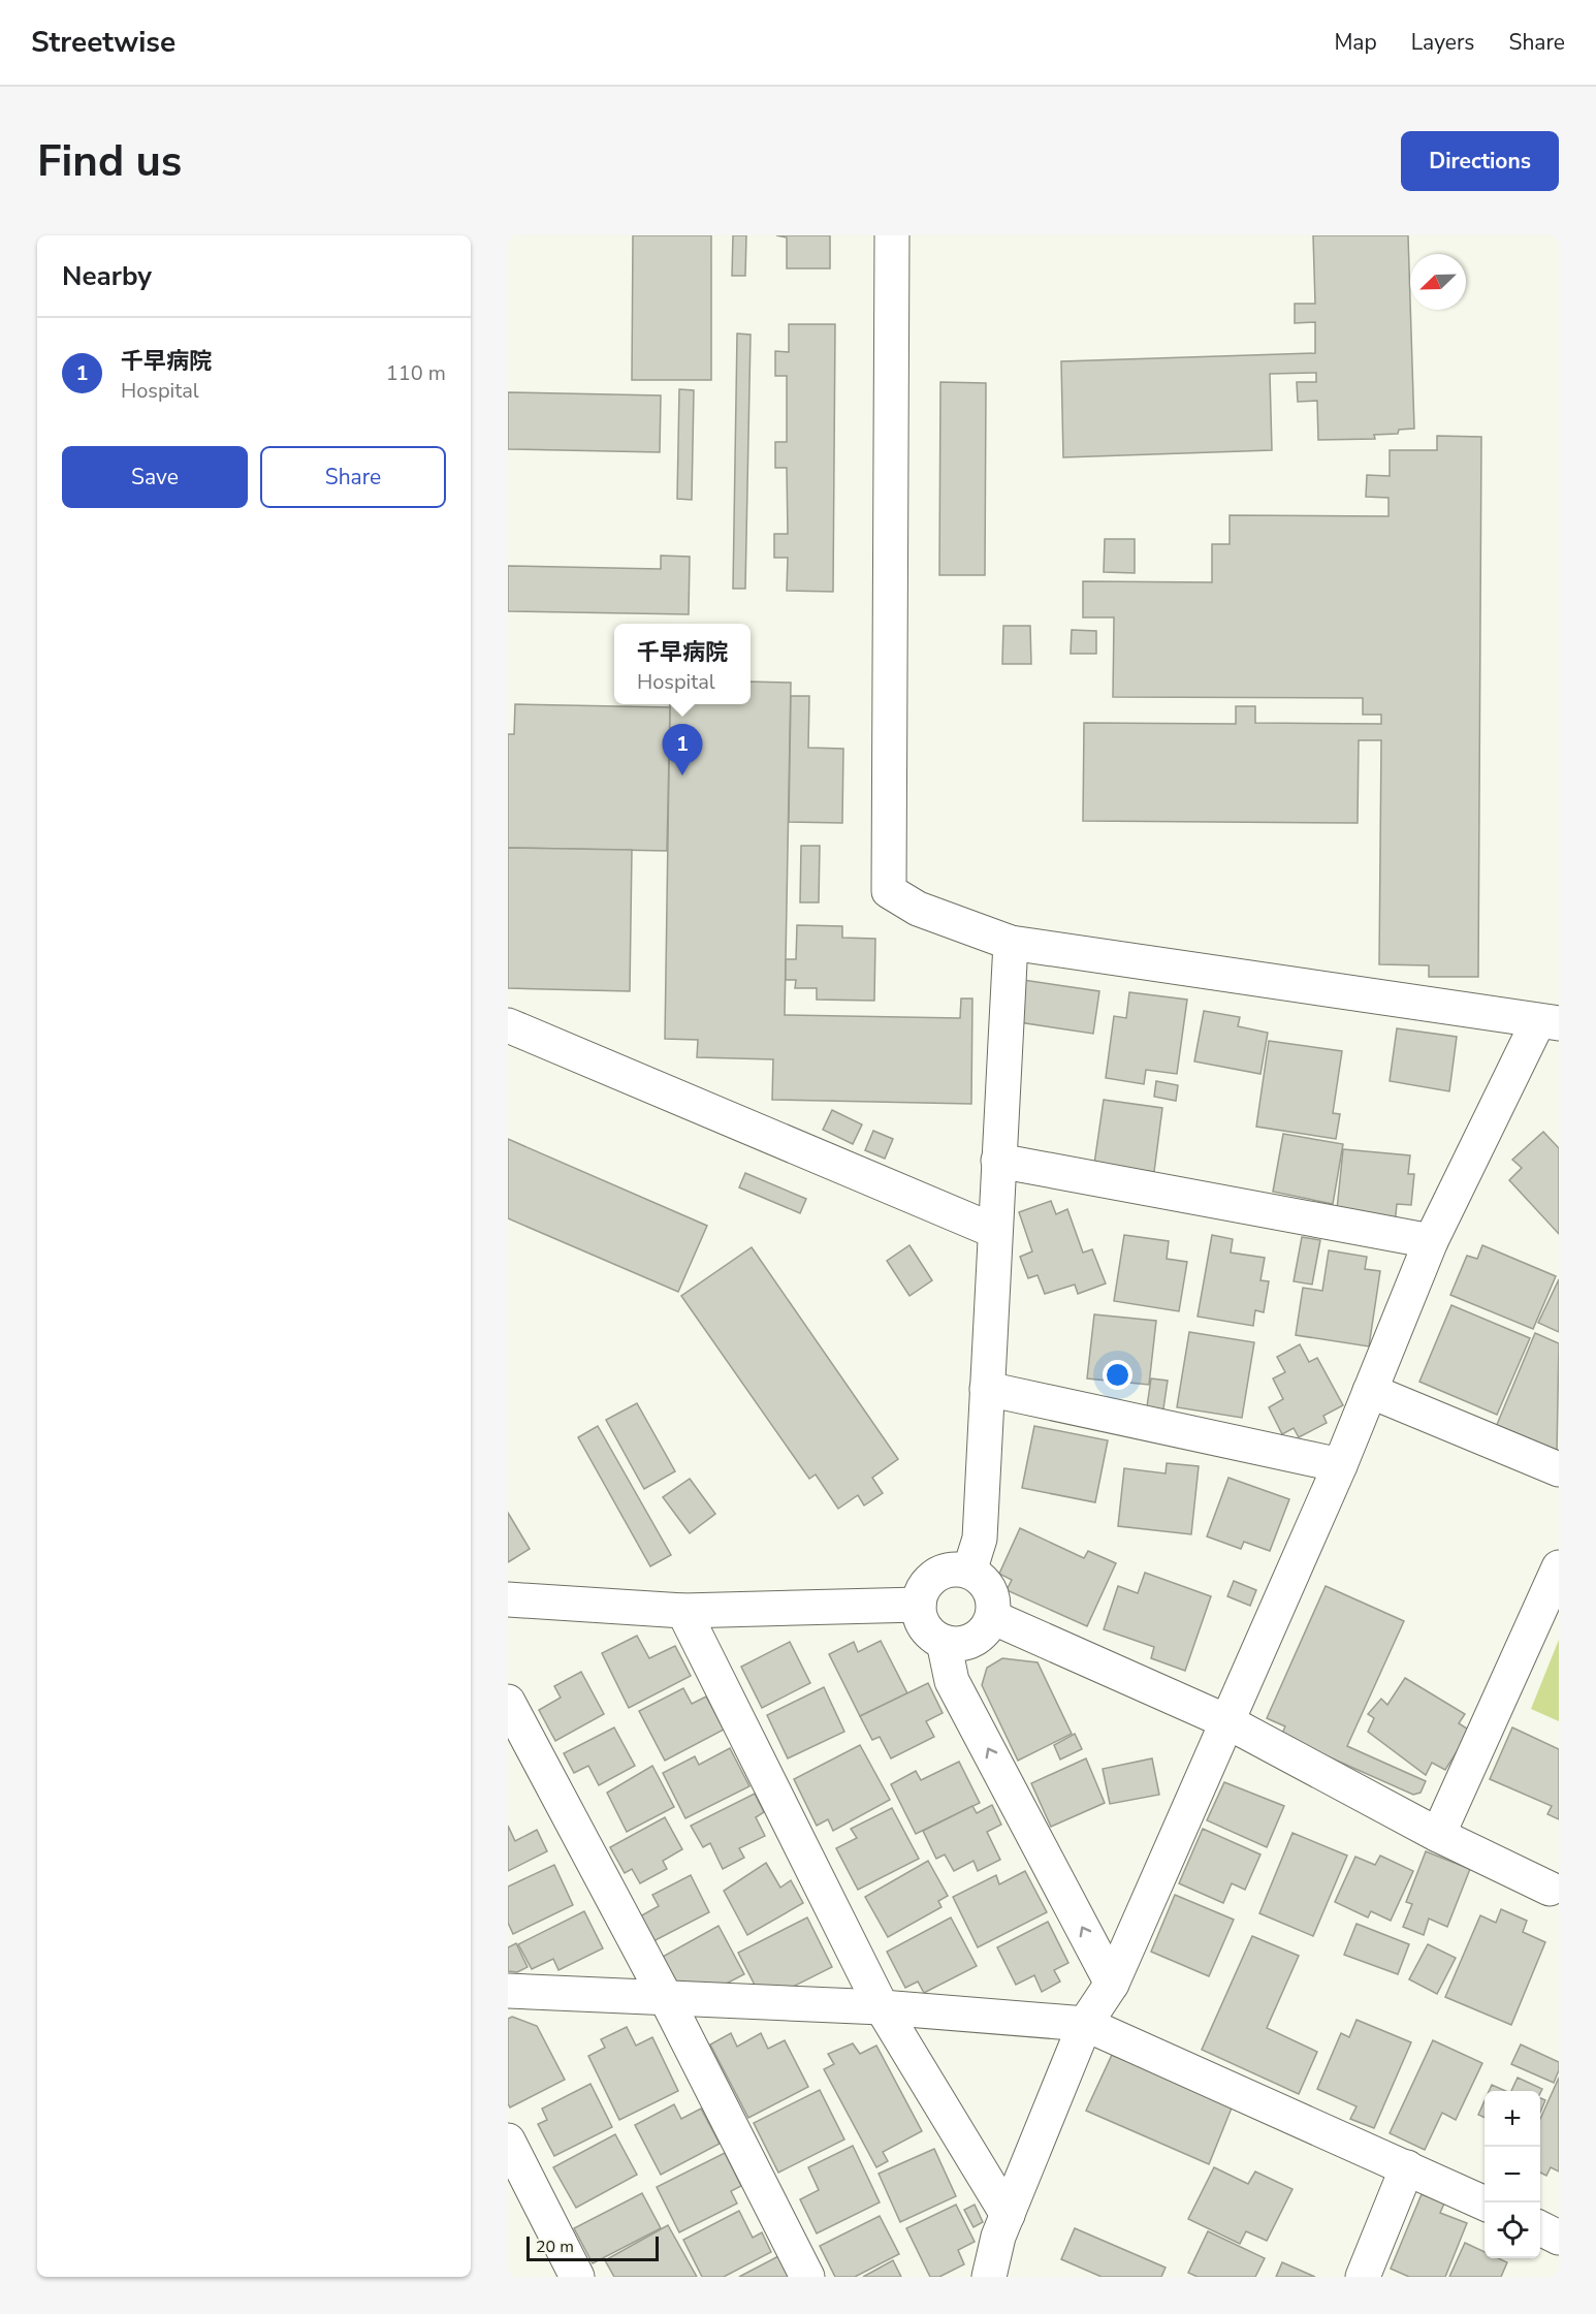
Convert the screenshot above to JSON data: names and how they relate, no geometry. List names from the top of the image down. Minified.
{"scale_bar":"20 m","north":"bottom left","page":{"header":"Streetwise","nav":["Map","Layers","Share"],"buttons":["Directions",["Save","Share"]],"title":"Find us","heading":"Nearby","list":[{"mark":"1","name":"千早病院","note":"Hospital","value":"110 m"}],"popup":["千早病院","Hospital"],"pins":"1","map_buttons":["+","−"],"scale":"20 m"}}
